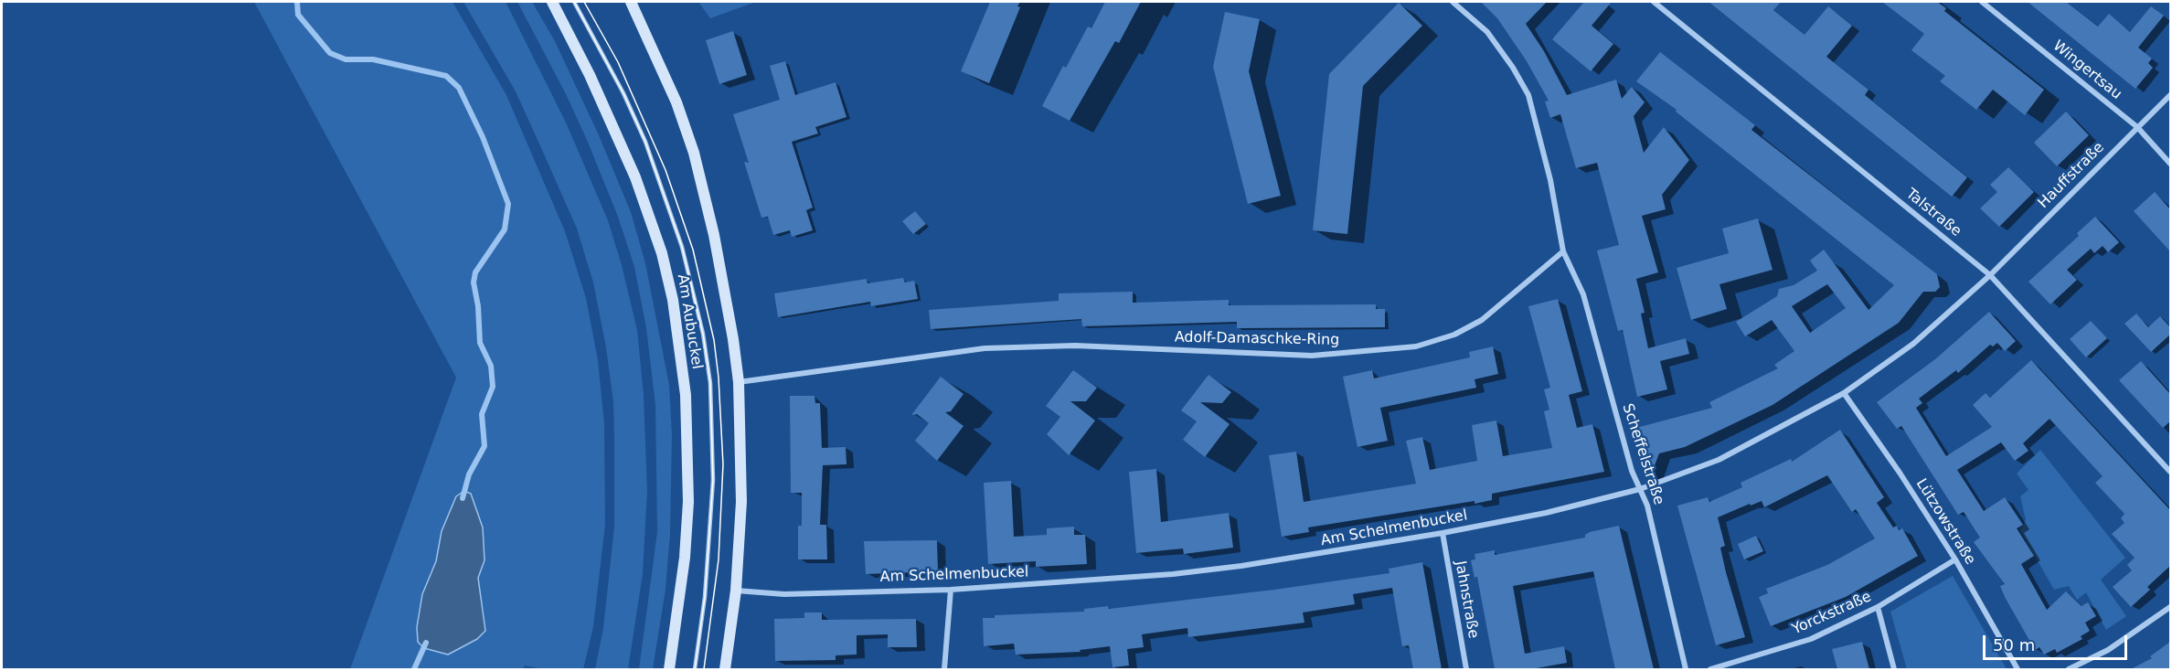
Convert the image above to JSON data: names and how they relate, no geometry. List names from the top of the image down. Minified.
{"streets":{"main road":["Am Aubuckel"],"street":["Wingertsau","Hauffstraße","Talstraße","Adolf-Damaschke-Ring","Scheffelstraße","Lützowstraße","Am Schelmenbuckel","Jahnstraße","Yorckstraße"]},"crossings":[["Wingertsau","Hauffstraße"],["Hauffstraße","Talstraße"],["Hauffstraße","Am Schelmenbuckel"],["Talstraße","Am Schelmenbuckel"],["Adolf-Damaschke-Ring","Scheffelstraße"],["Scheffelstraße","Am Schelmenbuckel"],["Lützowstraße","Am Schelmenbuckel"],["Lützowstraße","Yorckstraße"],["Am Schelmenbuckel","Jahnstraße"]],"scale_bar":"50 m"}
